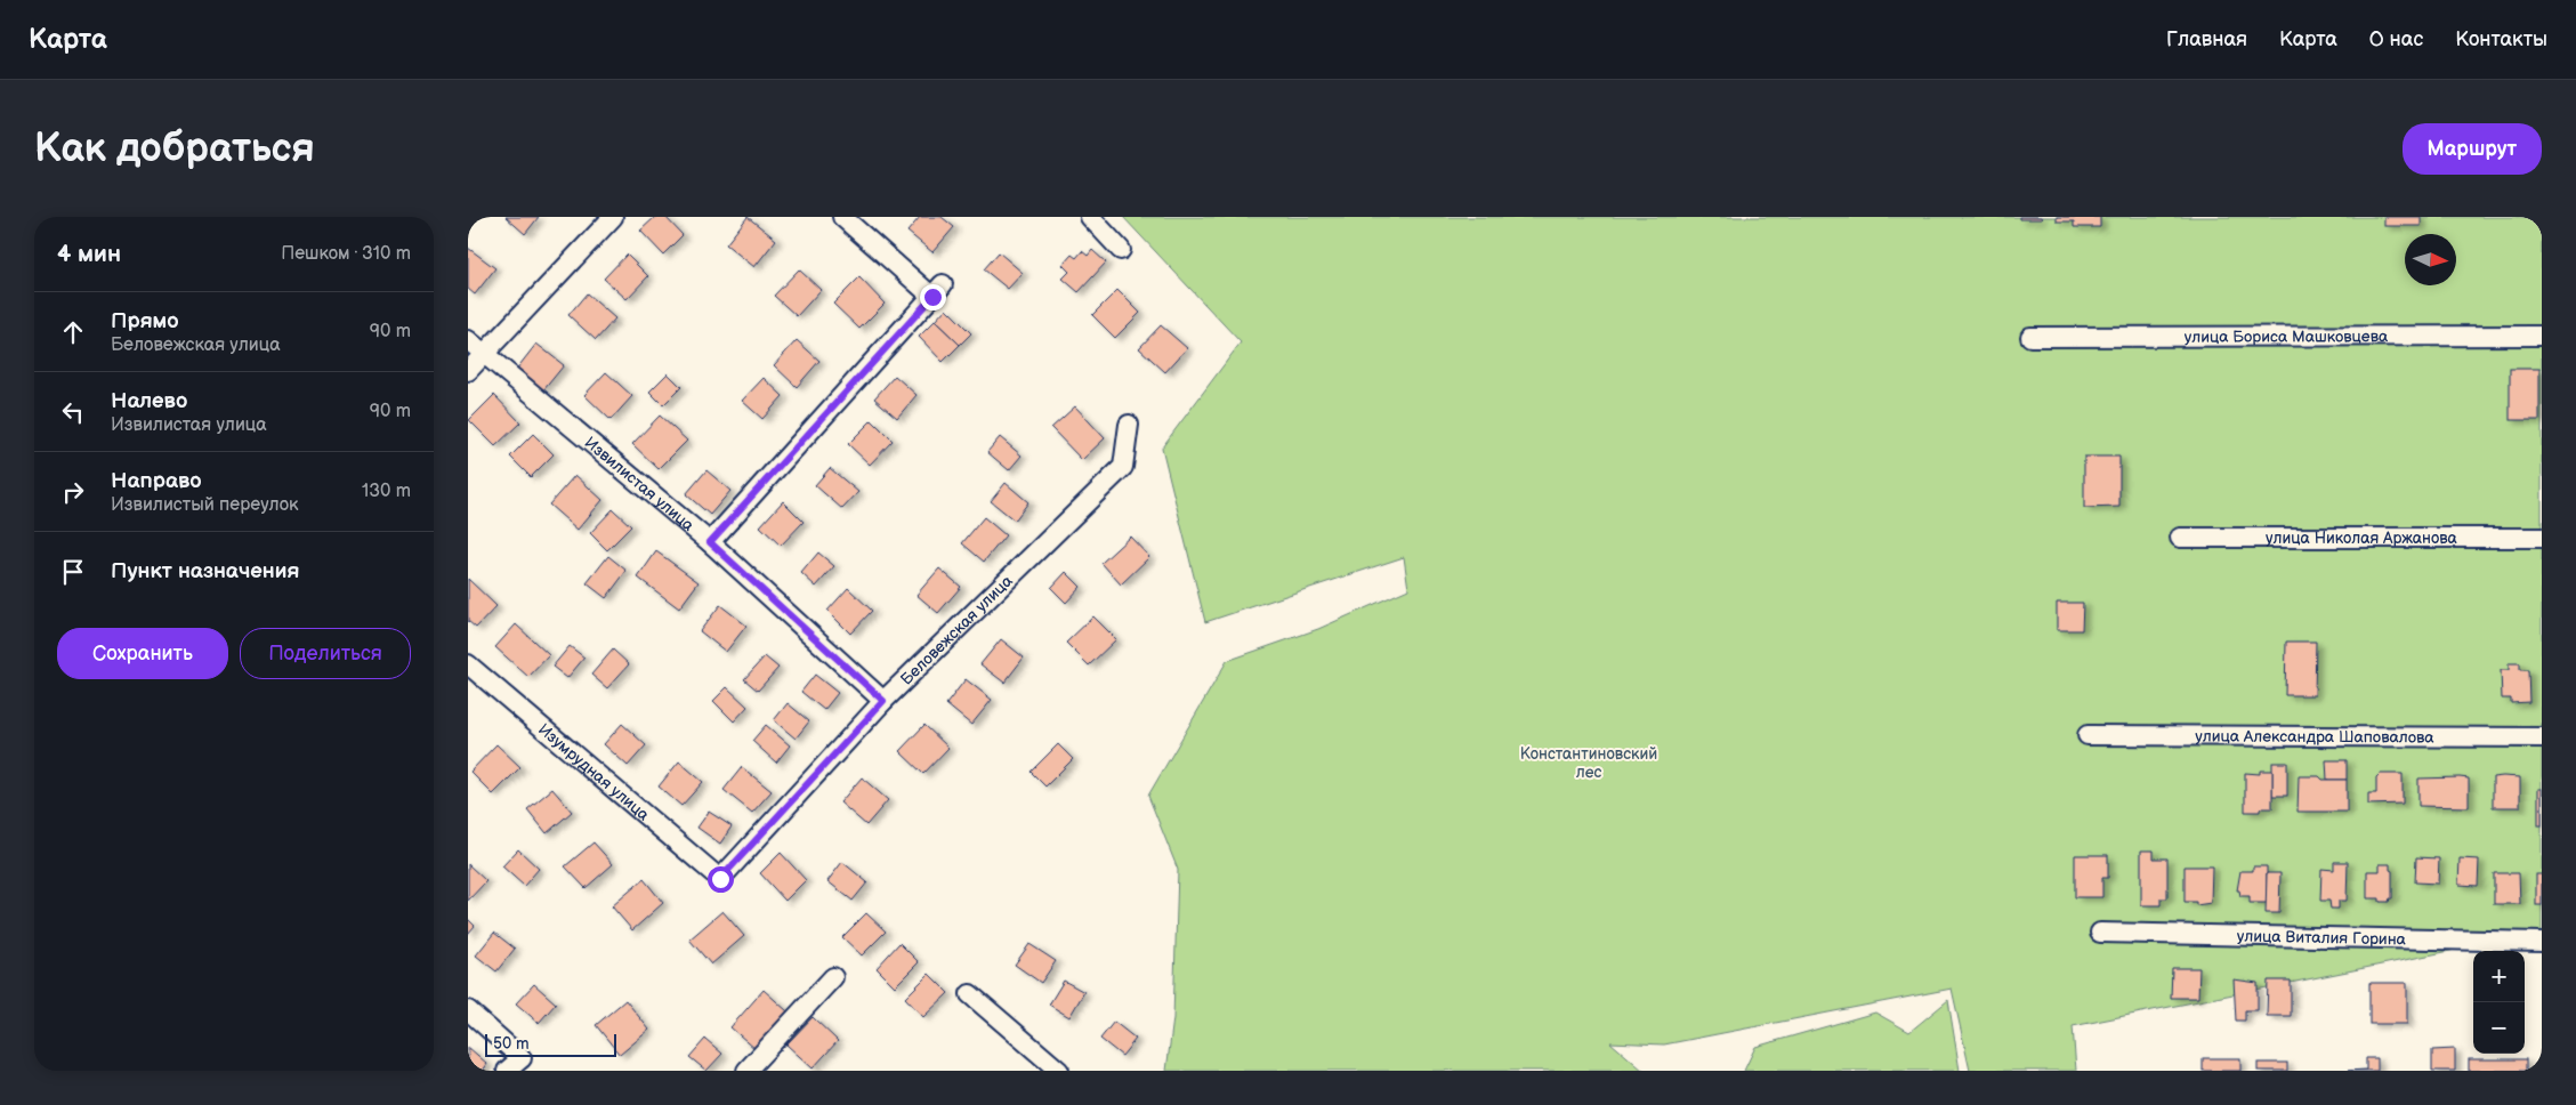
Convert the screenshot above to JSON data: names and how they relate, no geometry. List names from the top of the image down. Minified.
{"streets":{"street":["улица Бориса Машковцева","Извилистая улица","улица Николая Аржанова","Беловежская улица","улица Александра Шаповалова","Изумрудная улица","улица Виталия Горина"]},"crossings":[["Извилистая улица","Беловежская улица"],["Беловежская улица","Изумрудная улица"]],"parks":["Константиновский лес"],"scale_bar":"50 m","north":"right","page":{"header":"Карта","nav":["Главная","Карта","О нас","Контакты"],"buttons":["Маршрут",["Сохранить","Поделиться"]],"title":"Как добраться","heading":["4 мин","Пешком · 310 m"],"list":[["Прямо","Беловежская улица","90 m"],["Налево","Извилистая улица","90 m"],["Направо","Извилистый переулок","130 m"],"Пункт назначения"],"map_buttons":["+","−"],"scale":"50 m"}}
